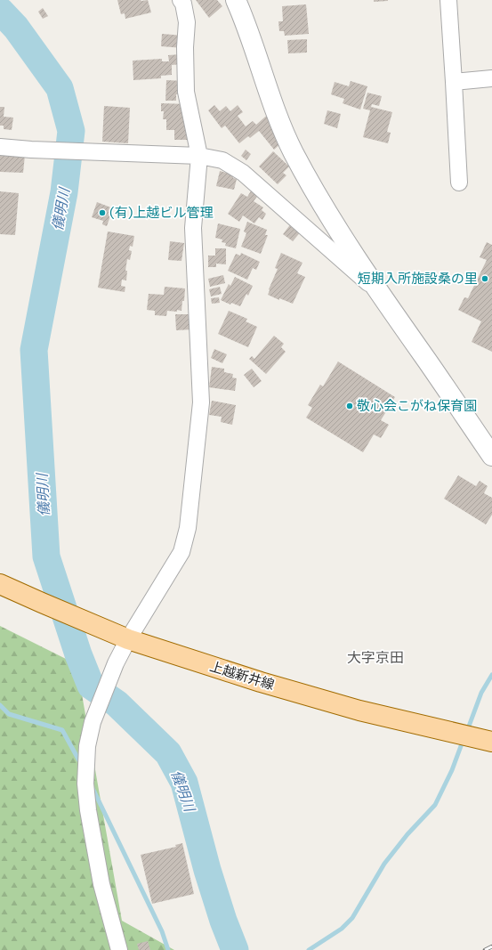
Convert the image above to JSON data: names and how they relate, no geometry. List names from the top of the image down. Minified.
{"streets":{"main road":["上越新井線"]},"districts":["大字京田"],"water":["儀明川"],"places":["(有)上越ビル管理","短期入所施設桑の里","敬心会こがね保育園"]}
